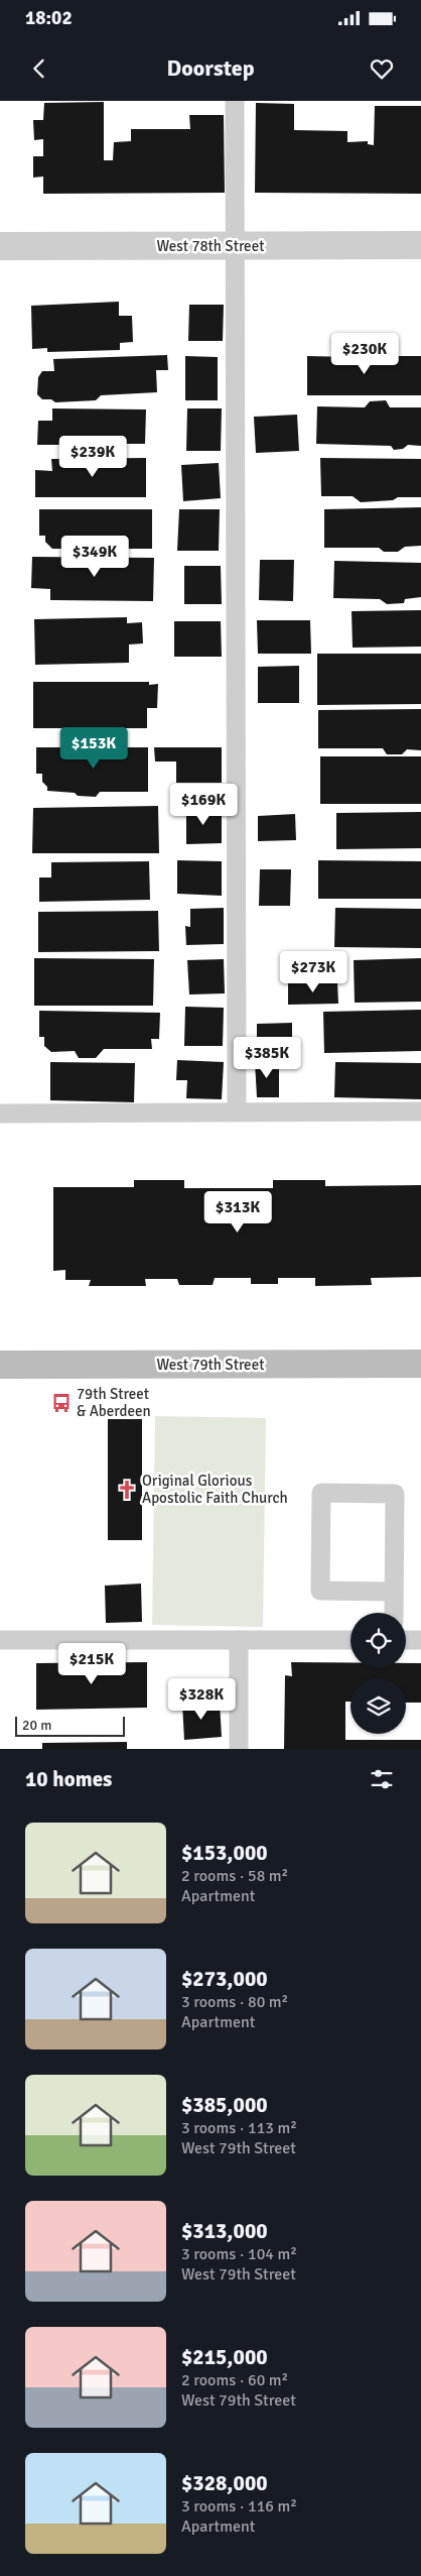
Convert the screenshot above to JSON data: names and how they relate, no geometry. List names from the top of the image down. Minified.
{"streets":{"main road":["West 79th Street"],"street":["West 78th Street"]},"places":{"bus stop":["79th Street & Aberdeen"],"church":["Original Glorious Apostolic Faith Church"]},"scale_bar":"20 m","page":{"status":"18:02","header":"Doorstep","price":["$230K","$239K","$349K","$153K","$169K","$273K","$385K","$313K","$215K","$328K"],"scale":"20 m","heading":"10 homes","list":[{"name":"$153,000","note":"2 rooms · 58 m² · Apartment"},{"name":"$273,000","note":"3 rooms · 80 m² · Apartment"},{"name":"$385,000","note":"3 rooms · 113 m² · West 79th Street"},{"name":"$313,000","note":"3 rooms · 104 m² · West 79th Street"},{"name":"$215,000","note":"2 rooms · 60 m² · West 79th Street"},{"name":"$328,000","note":"3 rooms · 116 m² · Apartment"}]}}
